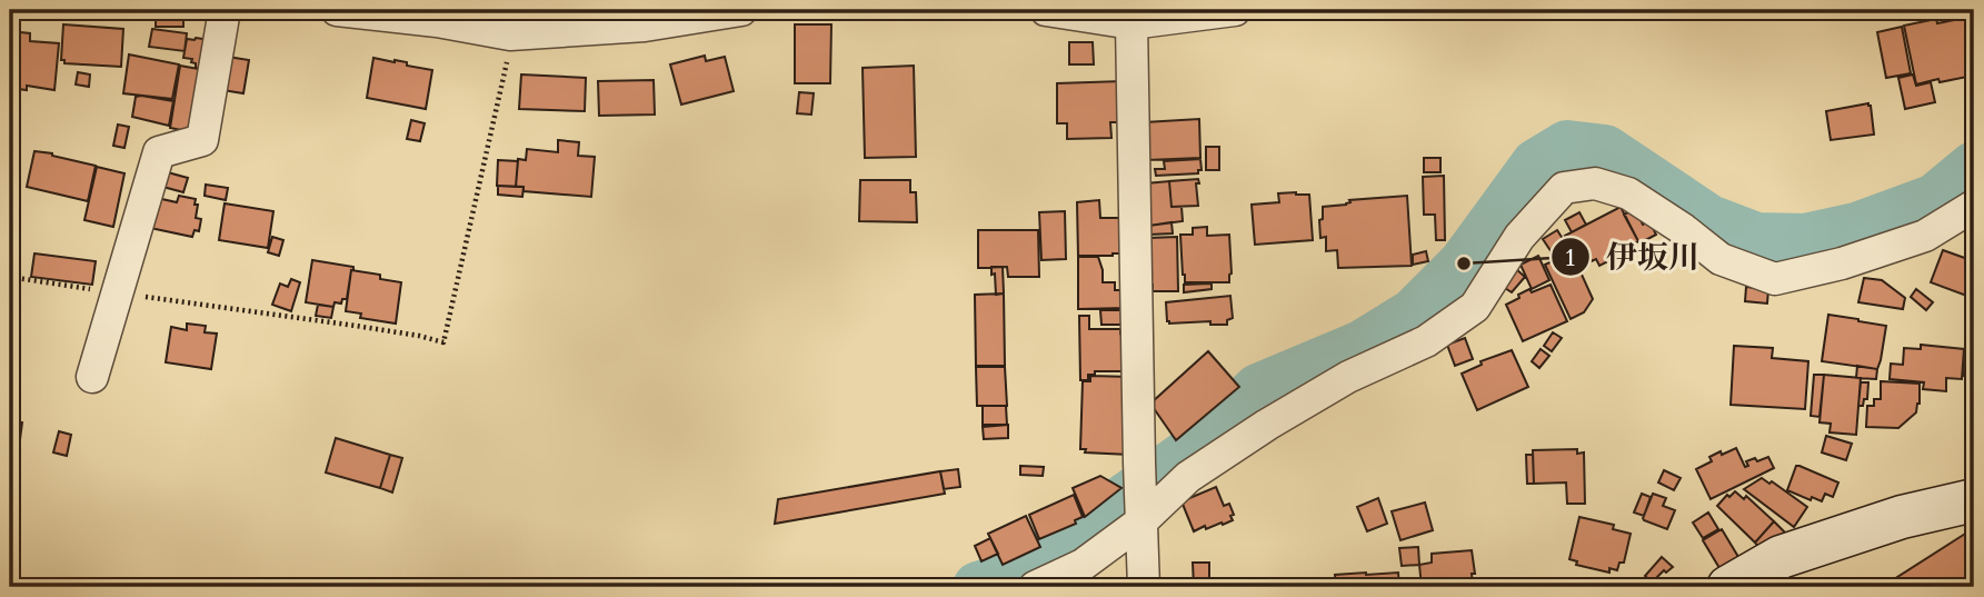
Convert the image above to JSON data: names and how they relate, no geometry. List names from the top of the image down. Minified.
{"places":["伊坂川"]}
